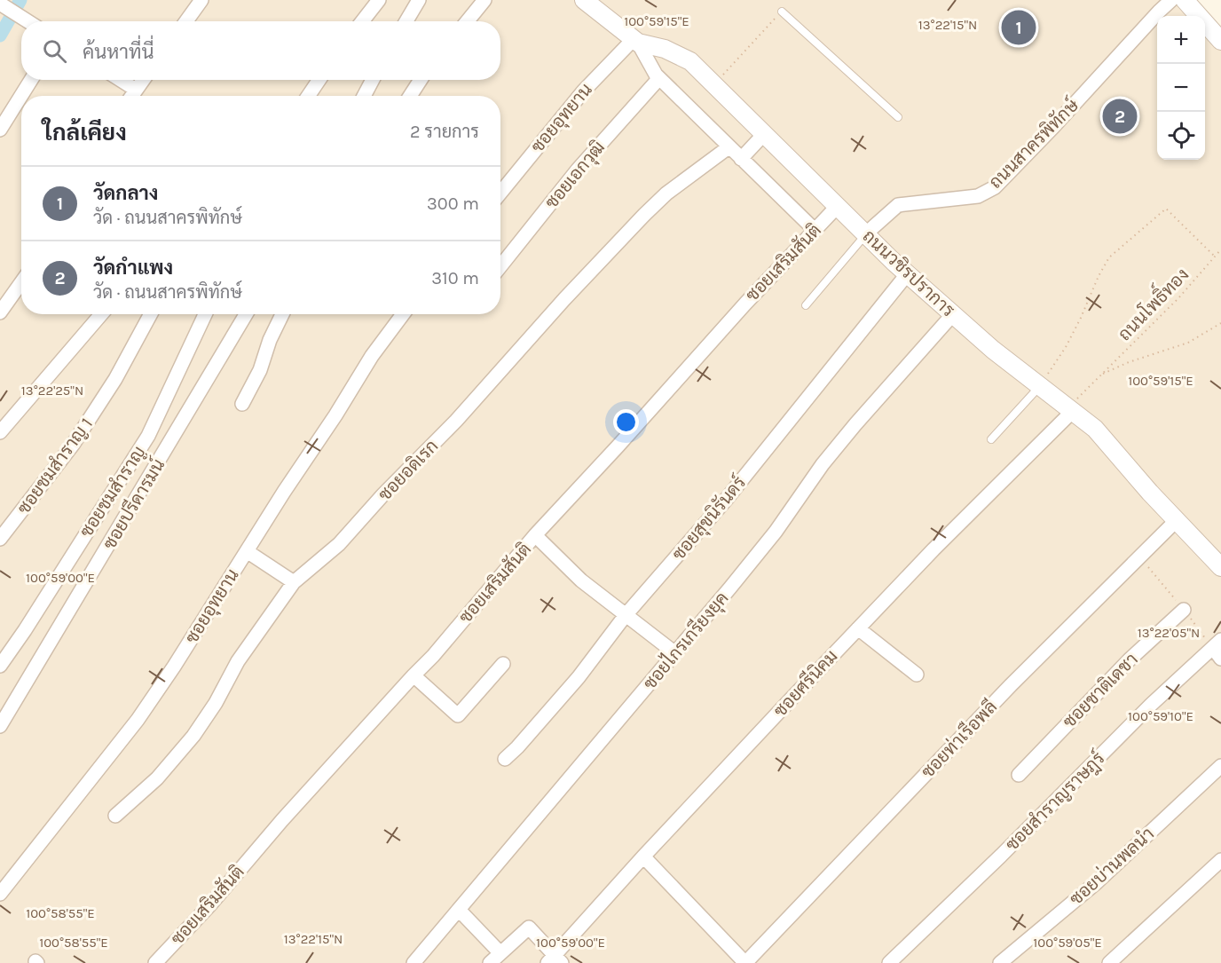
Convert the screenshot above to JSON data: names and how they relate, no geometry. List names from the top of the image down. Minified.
{"streets":{"street":["ซอยอุทยาน","ถนนสาครพิทักษ์","ซอยเอกวุฒิ","ซอยเสริมสันติ","ถนนวชิรปราการ","ซอยชมสำราญ 1","ซอยอดิเรก","ซอยชมสำราญ","ซอยปรีดารมน์","ซอยสุขนิรันดร์","ซอยไกรเกรียงยุค","ซอยศรีนิคม","ซอยชาติเดชา","ซอยท่าเรือพลี","ซอยสำราญราษฎร์","ซอยบ่านพลนำ"],"path":["ถนนโพธิ์ทอง"]},"crossings":[["ซอยอุทยาน","ถนนวชิรปราการ"],["ถนนสาครพิทักษ์","ถนนวชิรปราการ"],["ซอยเสริมสันติ","ถนนวชิรปราการ"],["ถนนวชิรปราการ","ถนนโพธิ์ทอง"],["ถนนวชิรปราการ","ซอยสุขนิรันดร์"],["ถนนวชิรปราการ","ซอยไกรเกรียงยุค"],["ถนนวชิรปราการ","ซอยศรีนิคม"],["ถนนวชิรปราการ","ซอยท่าเรือพลี"],["ถนนโพธิ์ทอง","ซอยศรีนิคม"]],"page":{"pins":["1","2"],"map_buttons":["+","−"],"search":"ค้นหาที่นี่","heading":["ใกล้เคียง","2 รายการ"],"list":[{"mark":"1","name":"วัดกลาง","note":"วัด · ถนนสาครพิทักษ์","value":"300 m"},{"mark":"2","name":"วัดกำแพง","note":"วัด · ถนนสาครพิทักษ์","value":"310 m"}]},"coordinates":["100°59'15\"E","13°22'15\"N","13°22'25\"N","100°59'00\"E","13°22'05\"N","100°59'10\"E","100°58'55\"E","100°59'05\"E"]}
